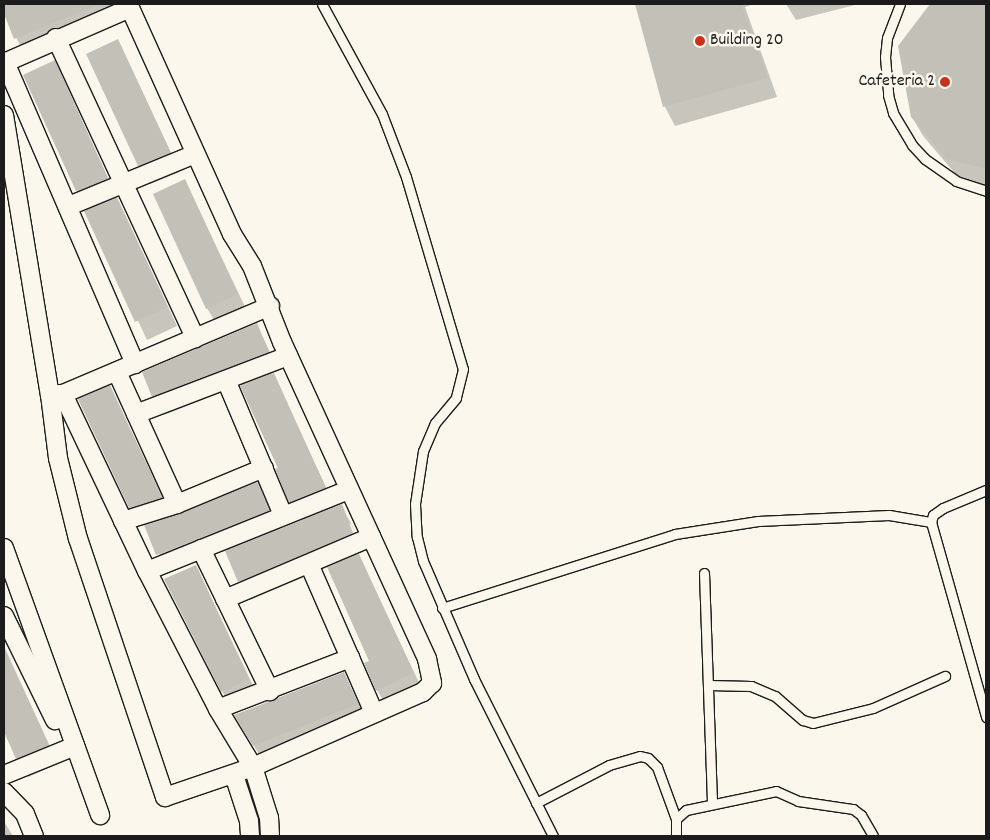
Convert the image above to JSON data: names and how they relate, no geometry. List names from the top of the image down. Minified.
{"places":["Building 20","Cafeteria 2"]}
